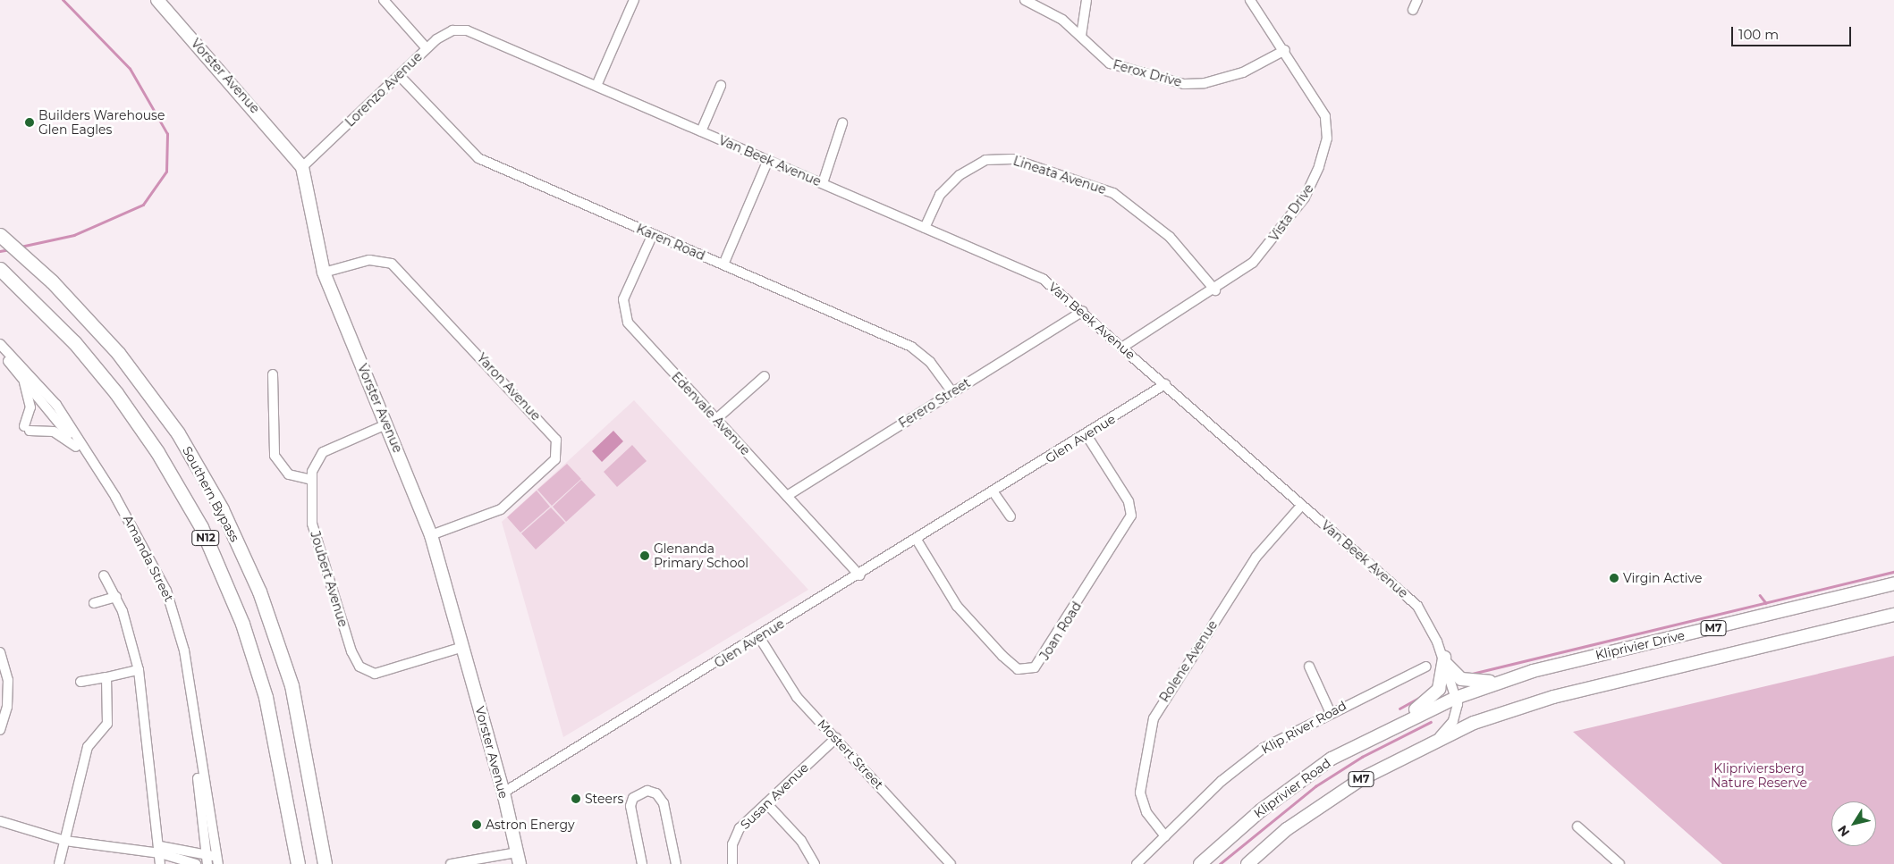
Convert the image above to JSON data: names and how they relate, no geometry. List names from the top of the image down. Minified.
{"streets":{"highway":["Southern Bypass","N12"],"main road":["Vorster Avenue","M7","Kliprivier Drive","Kliprivier Road"],"street":["Ferox Drive","Lorenzo Avenue","Van Beek Avenue","Lineata Avenue","Vista Drive","Karen Road","Yaron Avenue","Ferero Street","Edenvale Avenue","Glen Avenue","Amanda Street","Joubert Avenue","Joan Road","Rolene Avenue","Klip River Road","Mostert Street","Susan Avenue"]},"crossings":[["Ferox Drive","Vista Drive"],["Vorster Avenue","Lorenzo Avenue"],["Vorster Avenue","Yaron Avenue"],["Vorster Avenue","Glen Avenue"],["Vorster Avenue","Joubert Avenue"],["Lorenzo Avenue","Van Beek Avenue"],["Lorenzo Avenue","Karen Road"],["Van Beek Avenue","Lineata Avenue"],["Van Beek Avenue","Vista Drive"],["Van Beek Avenue","Ferero Street"],["Van Beek Avenue","Glen Avenue"],["Van Beek Avenue","M7"],["Van Beek Avenue","Kliprivier Drive"],["Van Beek Avenue","Rolene Avenue"],["Lineata Avenue","Vista Drive"],["Karen Road","Ferero Street"],["Karen Road","Edenvale Avenue"],["Ferero Street","Edenvale Avenue"],["Edenvale Avenue","Glen Avenue"],["Glen Avenue","Joan Road"],["Glen Avenue","Mostert Street"],["Kliprivier Drive","Kliprivier Road"],["Rolene Avenue","Klip River Road"],["Mostert Street","Susan Avenue"]],"parks":["Klipriviersberg Nature Reserve"],"places":["Builders Warehouse Glen Eagles","Glenanda Primary School","Virgin Active","Steers","Astron Energy"],"scale_bar":"100 m","north":"bottom left"}
